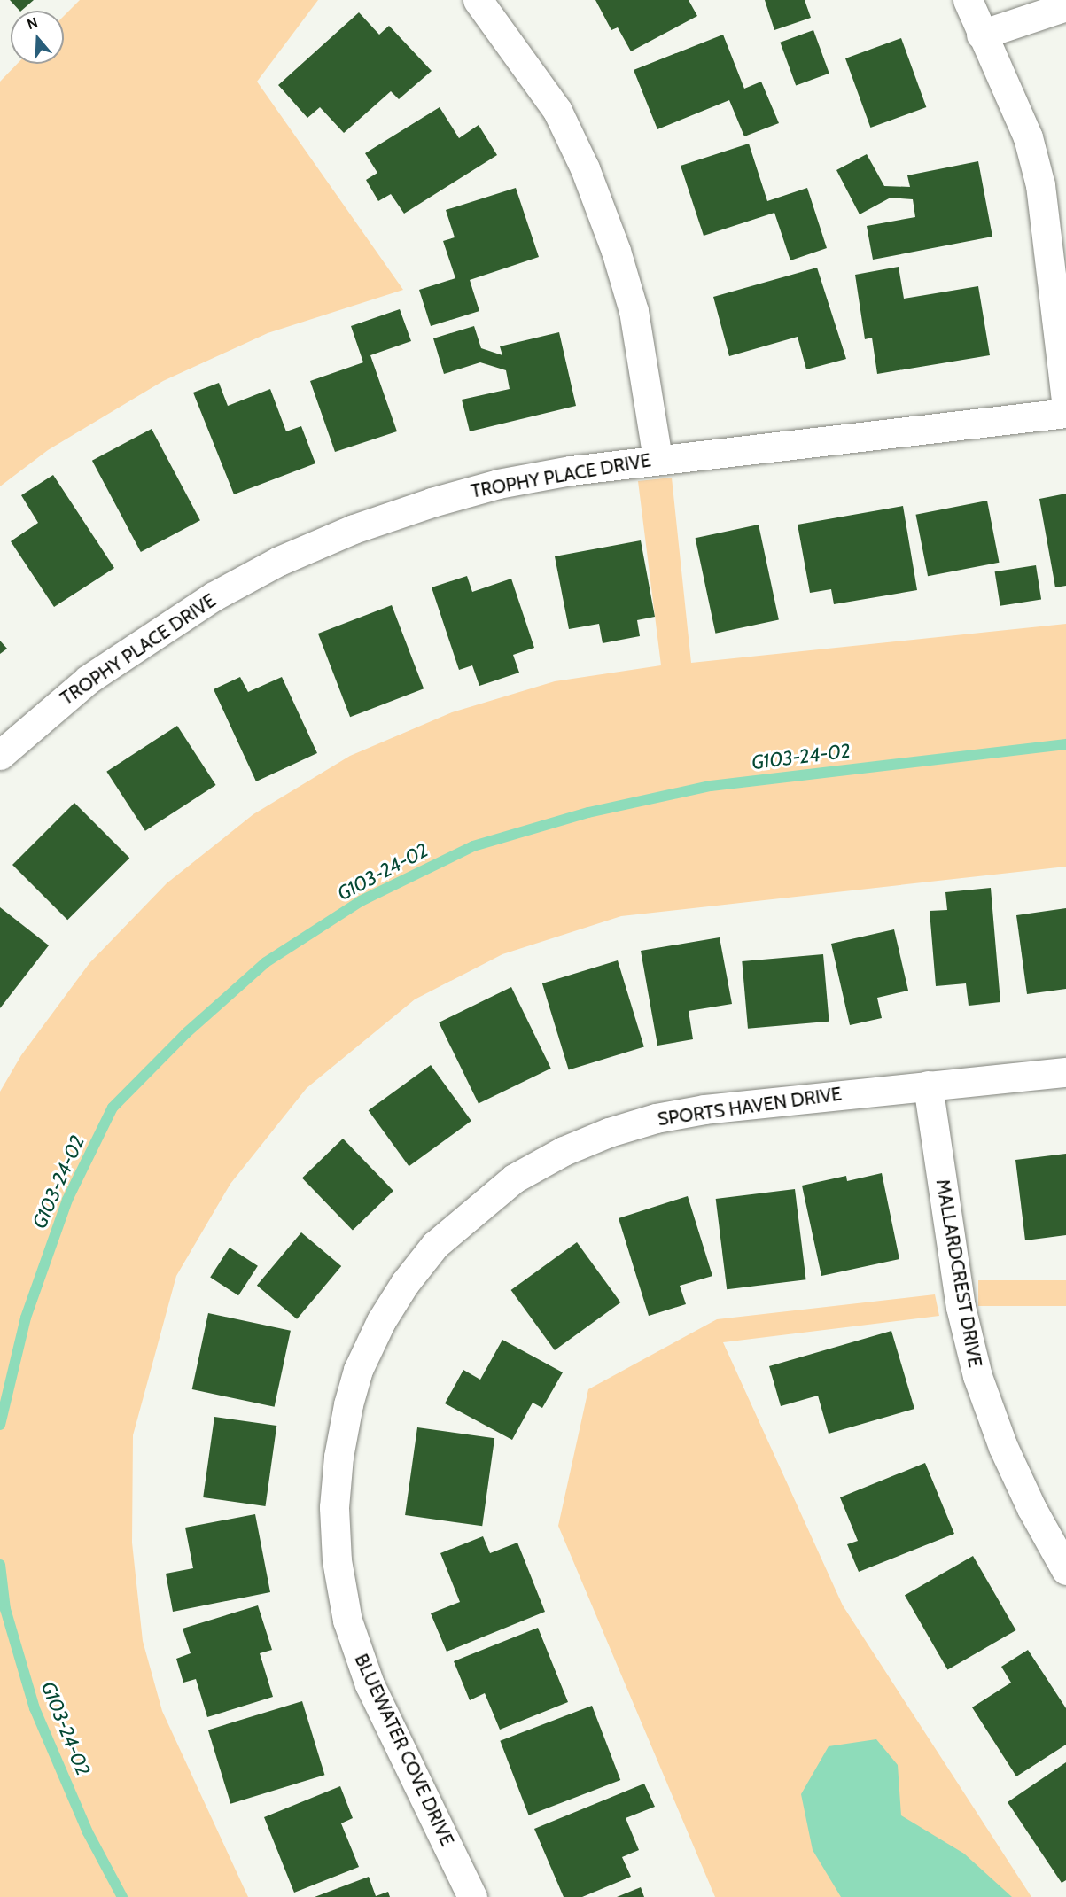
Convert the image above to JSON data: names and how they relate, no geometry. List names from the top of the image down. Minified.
{"streets":{"street":["TROPHY PLACE DRIVE","SPORTS HAVEN DRIVE","MALLARDCREST DRIVE","BLUEWATER COVE DRIVE"]},"crossings":[["SPORTS HAVEN DRIVE","MALLARDCREST DRIVE"],["SPORTS HAVEN DRIVE","BLUEWATER COVE DRIVE"]],"water":["G103-24-02"],"north":"top"}
